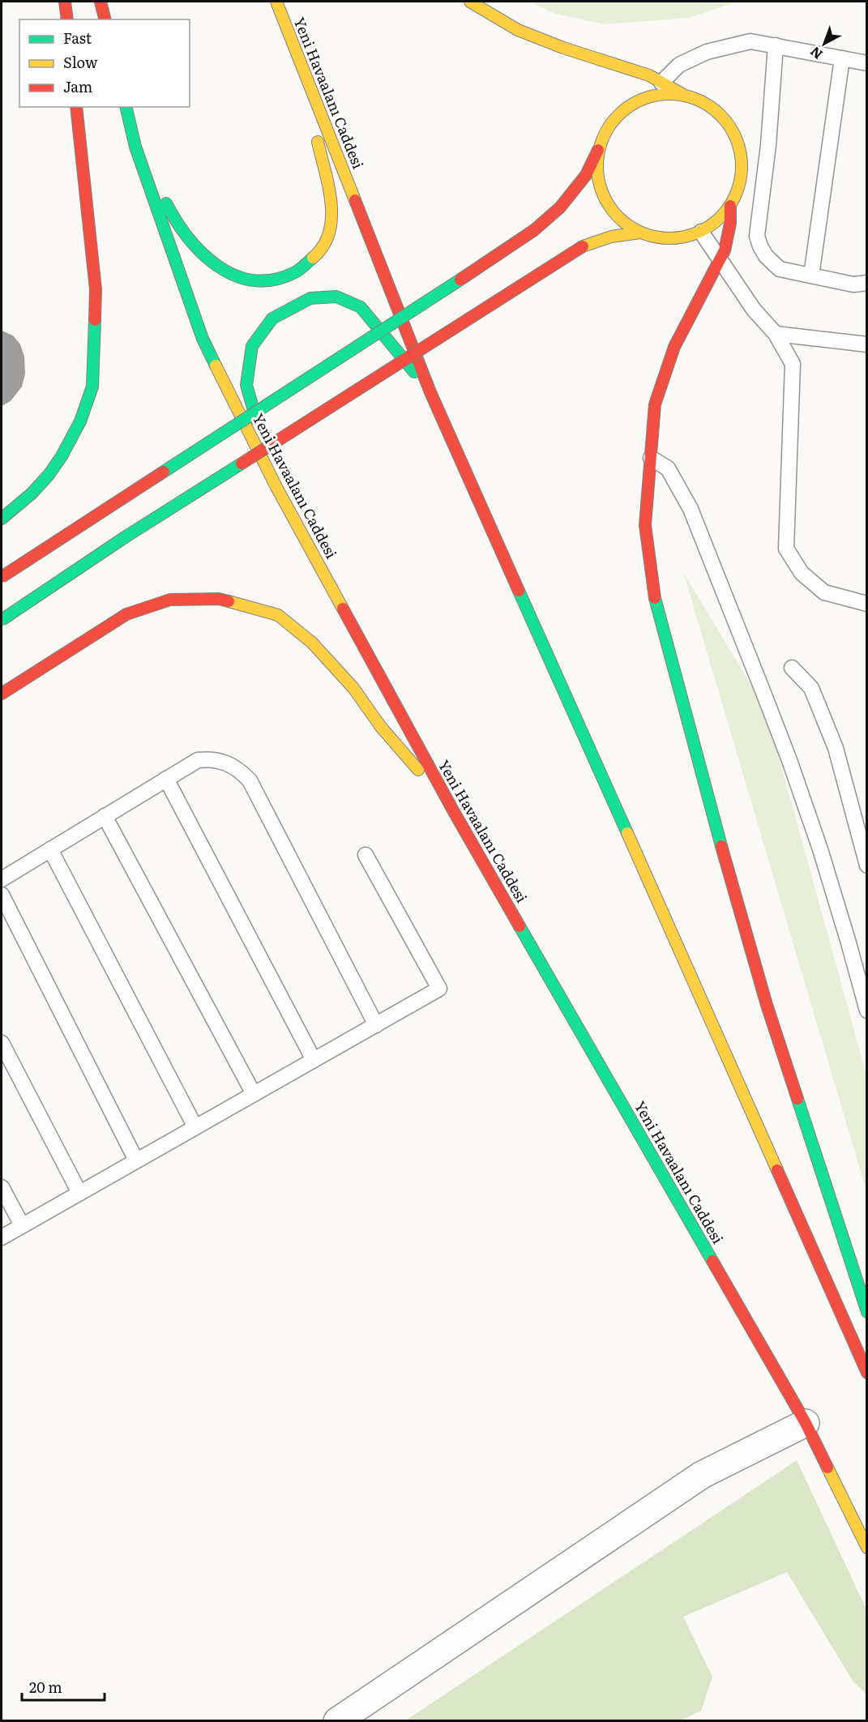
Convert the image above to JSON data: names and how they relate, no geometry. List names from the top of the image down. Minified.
{"streets":{"main road":["Yeni Havaalanı Caddesi"]},"legend":["Fast","Slow","Jam"],"scale_bar":"20 m","north":"bottom left"}
